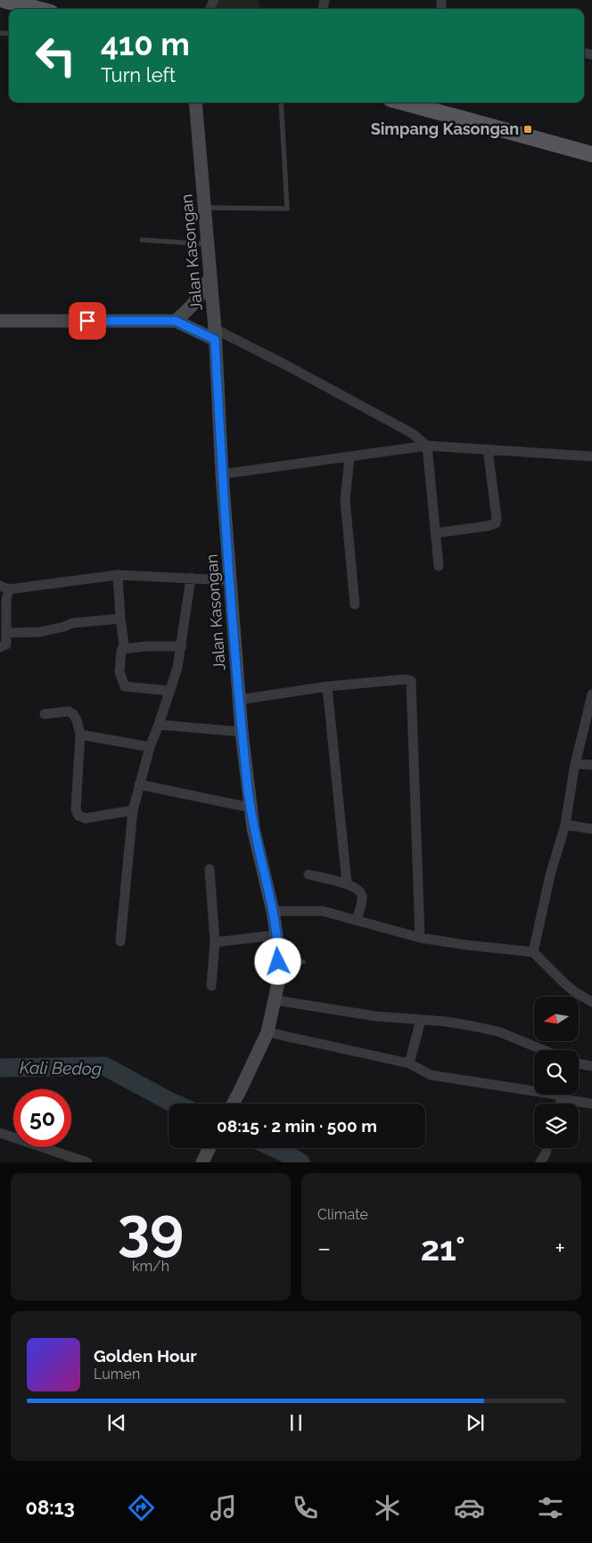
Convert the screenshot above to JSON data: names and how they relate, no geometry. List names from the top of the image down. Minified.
{"streets":{"main road":["Jalan Kasongan"]},"water":["Kali Bedog"],"places":{"transit":["Simpang Kasongan"]},"north":"left","page":{"turn":["410 m","Turn left"],"limit":"50","trip":"08:15 · 2 min · 500 m","tile":[["39","km/h"],"Climate"],"heat":["−","21°","+"],"song":["Golden Hour","Lumen"],"tabs":"08:13"}}
